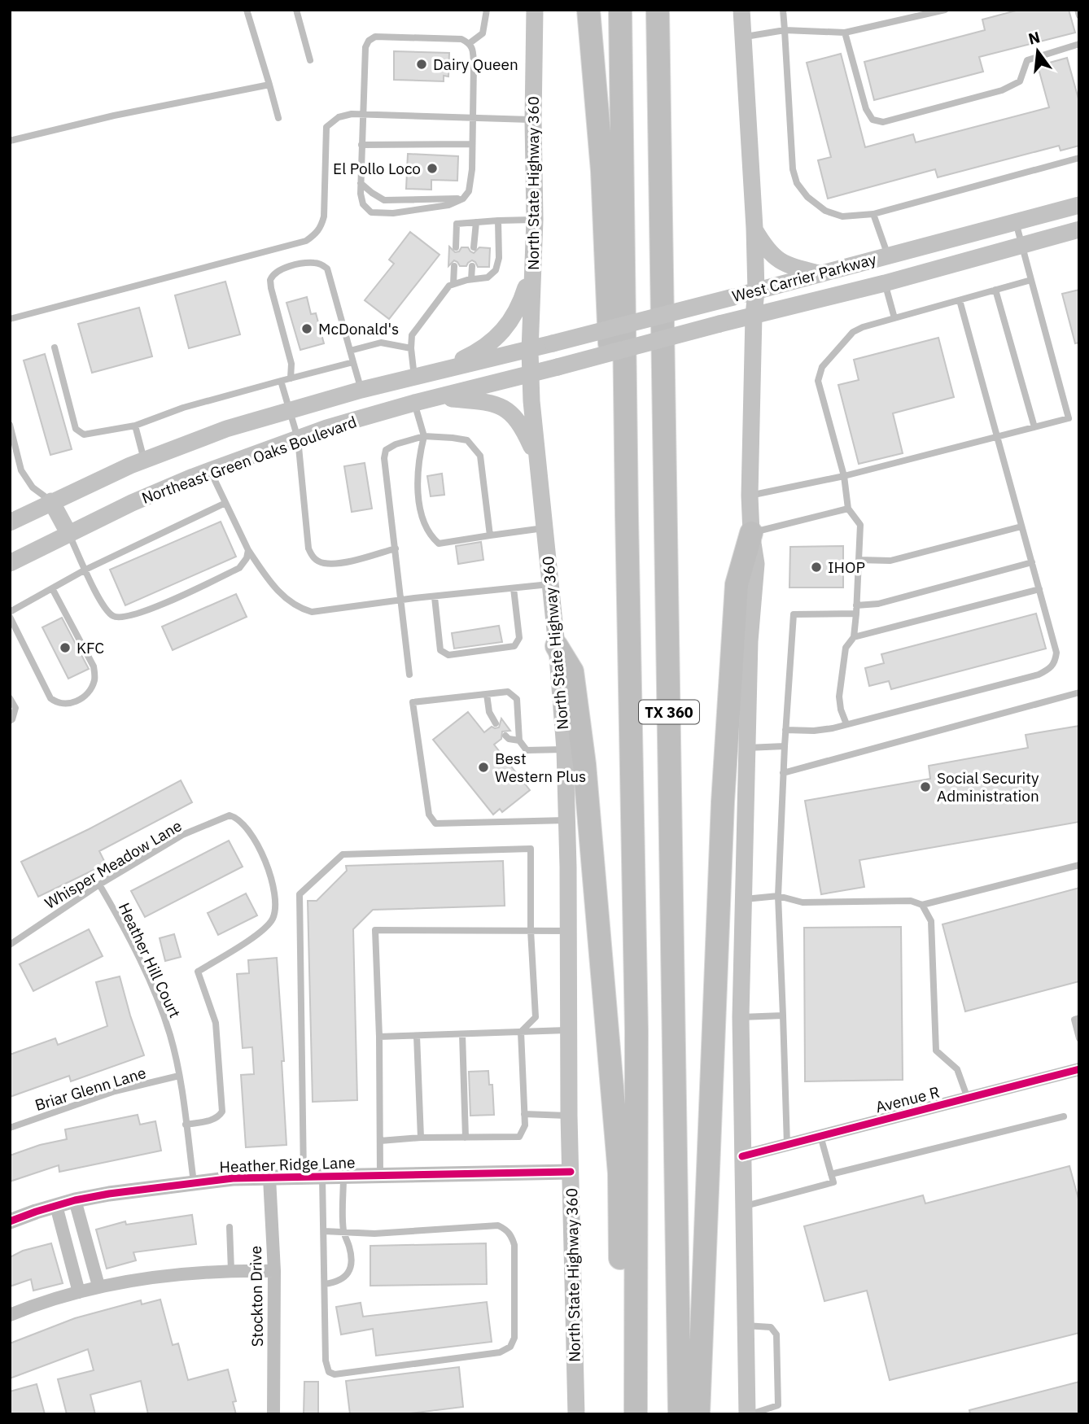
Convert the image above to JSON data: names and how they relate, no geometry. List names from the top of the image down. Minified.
{"streets":{"highway":["TX 360"],"main road":["North State Highway 360","West Carrier Parkway","Northeast Green Oaks Boulevard"],"street":["Avenue R","Heather Ridge Lane","Stockton Drive"],"lane":["Whisper Meadow Lane","Heather Hill Court","Briar Glenn Lane"]},"crossings":[["North State Highway 360","West Carrier Parkway"],["North State Highway 360","Northeast Green Oaks Boulevard"],["North State Highway 360","Heather Ridge Lane"],["West Carrier Parkway","Northeast Green Oaks Boulevard"],["Whisper Meadow Lane","Heather Hill Court"],["Heather Hill Court","Briar Glenn Lane"],["Heather Hill Court","Heather Ridge Lane"],["Heather Ridge Lane","Stockton Drive"]],"places":["Dairy Queen","El Pollo Loco","McDonald's","IHOP","KFC","Best Western Plus","Social Security Administration"],"north":"top"}
